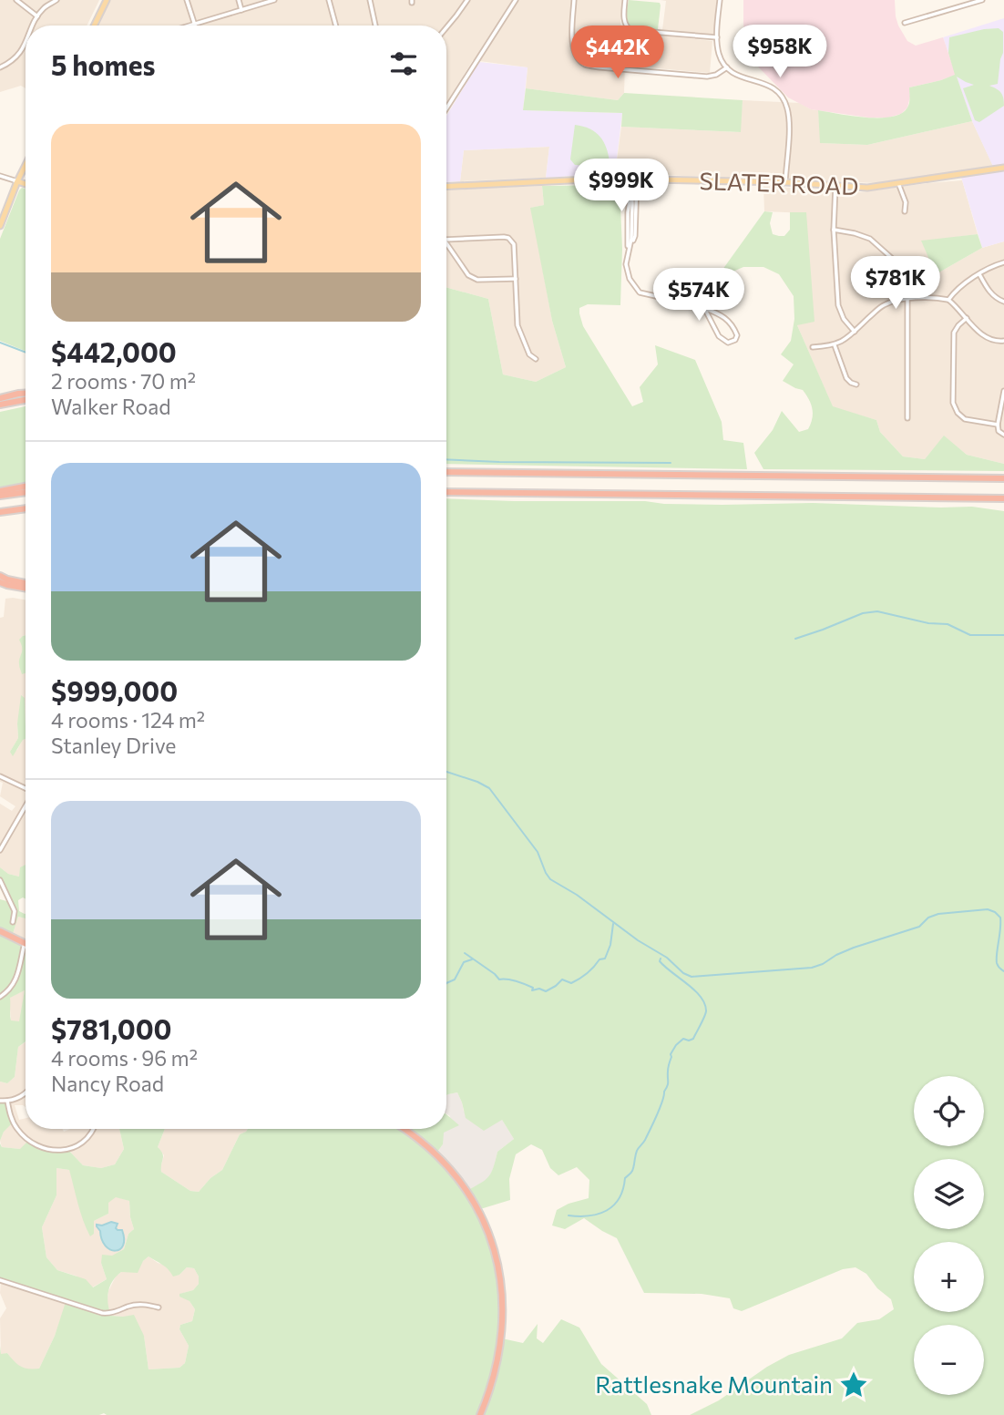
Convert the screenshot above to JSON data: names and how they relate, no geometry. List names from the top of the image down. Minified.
{"streets":{"main road":["SLATER ROAD"]},"places":{"place":["Rattlesnake Mountain"]},"page":{"price":["$958K","$442K","$999K","$781K","$574K"],"heading":"5 homes","list":[{"name":"$442,000","note":"2 rooms · 70 m² · Walker Road"},{"name":"$999,000","note":"4 rooms · 124 m² · Stanley Drive"},{"name":"$781,000","note":"4 rooms · 96 m² · Nancy Road"}],"map_buttons":["+","−"]}}
